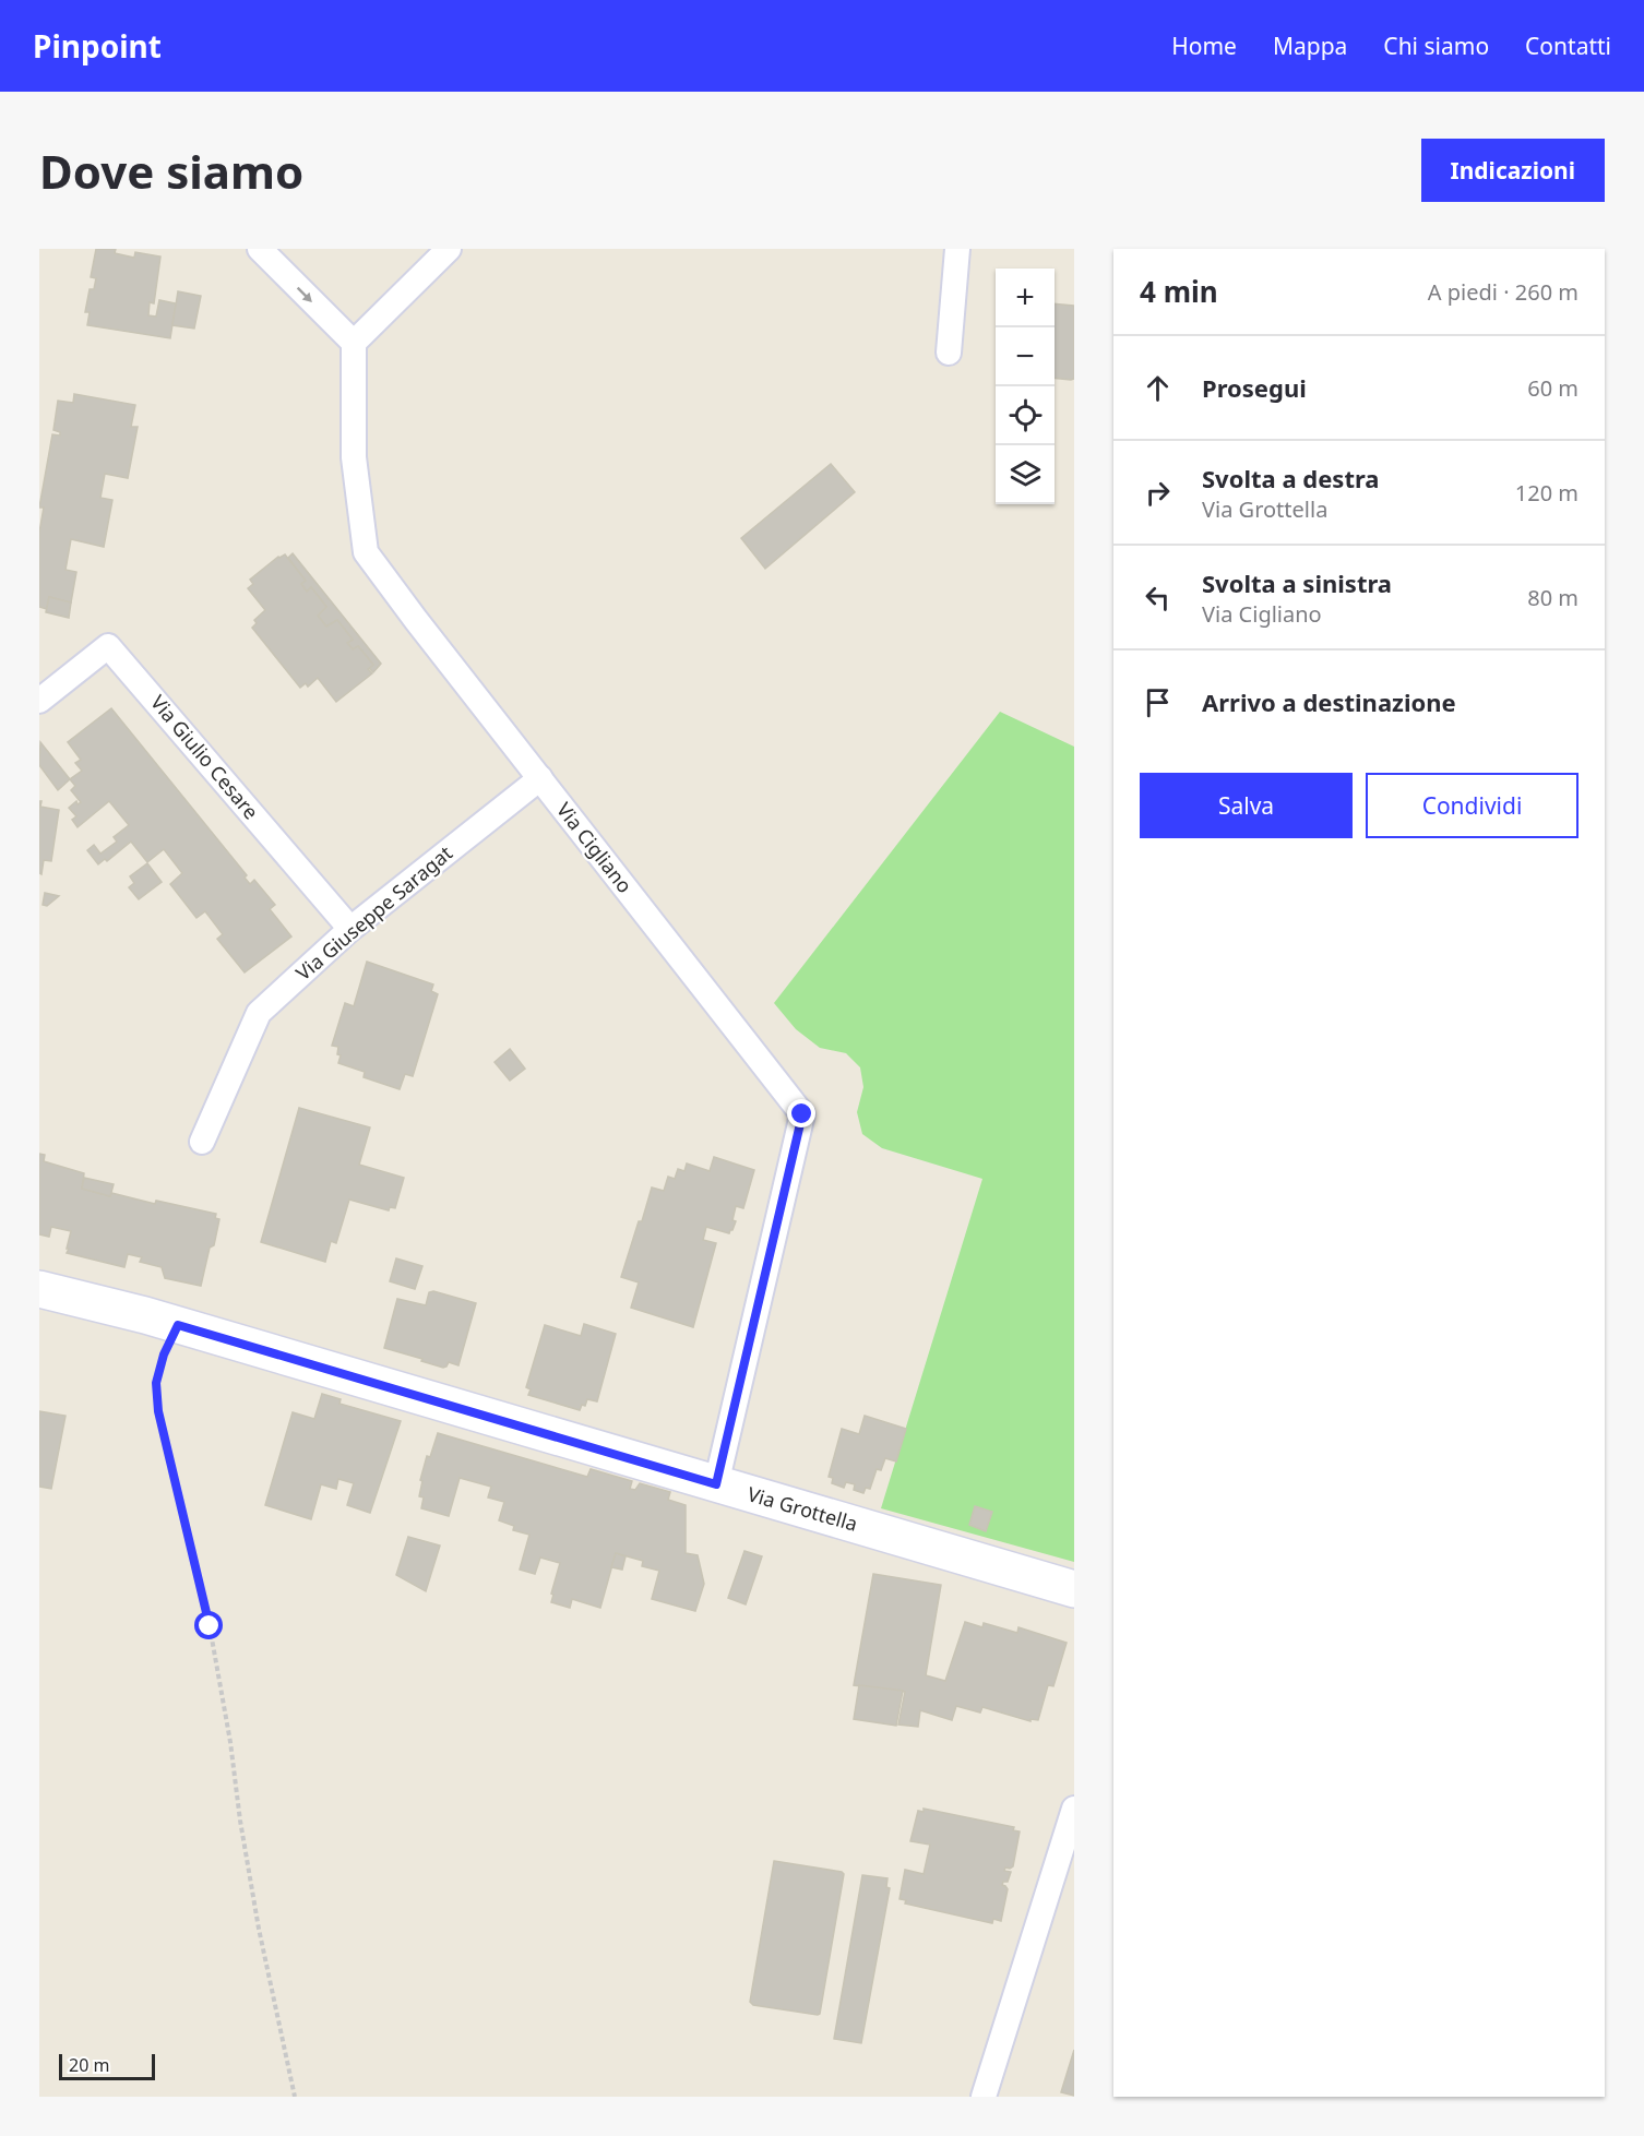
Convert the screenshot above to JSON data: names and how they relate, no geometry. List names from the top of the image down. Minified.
{"streets":{"street":["Via Giulio Cesare","Via Cigliano","Via Giuseppe Saragat","Via Grottella"]},"crossings":[["Via Giulio Cesare","Via Giuseppe Saragat"],["Via Cigliano","Via Giuseppe Saragat"],["Via Cigliano","Via Grottella"]],"scale_bar":"20 m","page":{"header":"Pinpoint","nav":["Home","Mappa","Chi siamo","Contatti"],"buttons":["Indicazioni",["Salva","Condividi"]],"title":"Dove siamo","heading":["4 min","A piedi · 260 m"],"map_buttons":["+","−"],"list":[["Prosegui","60 m"],["Svolta a destra","Via Grottella","120 m"],["Svolta a sinistra","Via Cigliano","80 m"],"Arrivo a destinazione"],"scale":"20 m"}}
